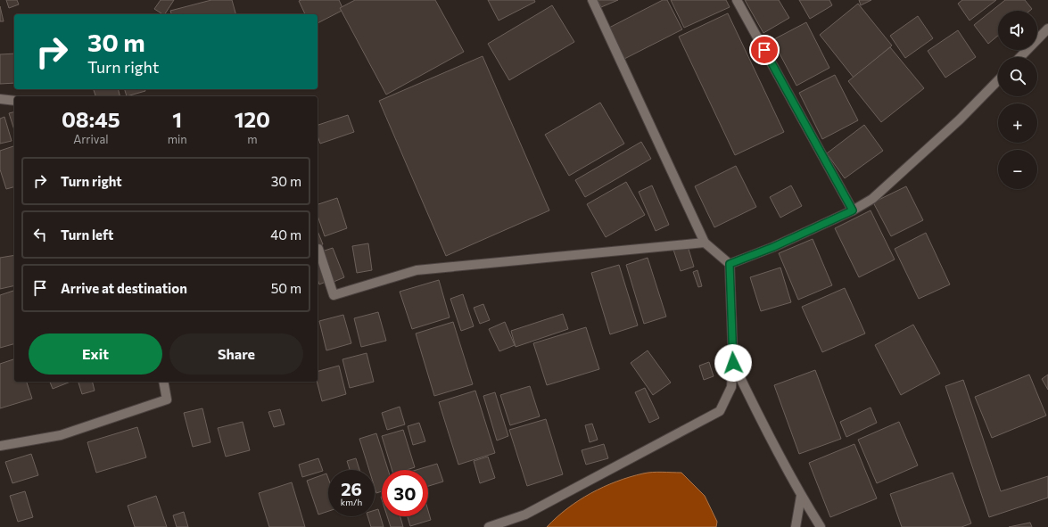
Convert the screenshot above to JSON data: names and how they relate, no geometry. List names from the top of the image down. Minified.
{"page":{"map_buttons":["+","−"],"turn":["30 m","Turn right"],"eta":["08:45","Arrival","1","min","120","m"],"list":[{"name":"Turn right","value":"30 m"},{"name":"Turn left","value":"40 m"},{"name":"Arrive at destination","value":"50 m"}],"buttons":["Exit","Share"],"speed":"26 km/h","limit":"30"}}
